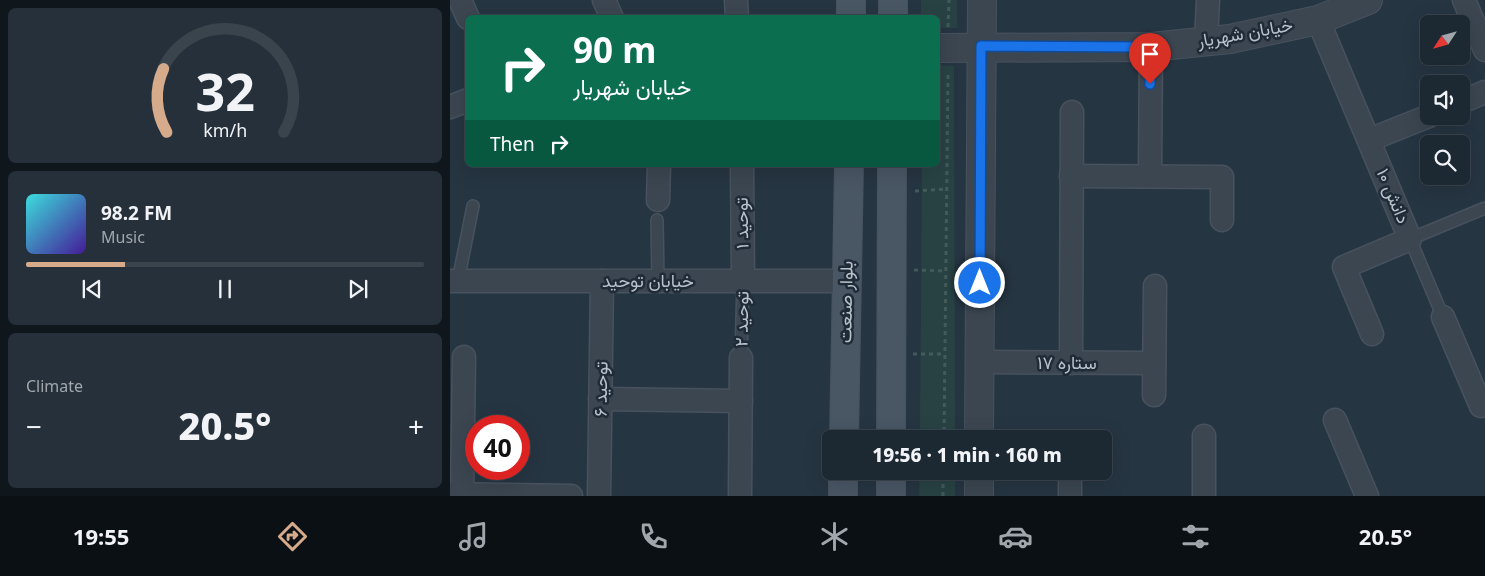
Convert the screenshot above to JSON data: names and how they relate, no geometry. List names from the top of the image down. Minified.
{"streets":{"main road":["بلوار صنعت"],"street":["خیابان شهریار","دانش ۱۰","توحید ۱","خیابان توحید","ستاره ۱۷","توحید ۶"],"lane":["توحید ۲"]},"crossings":[["خیابان شهریار","دانش ۱۰"],["توحید ۱","خیابان توحید"],["توحید ۱","توحید ۲"],["خیابان توحید","بلوار صنعت"],["خیابان توحید","توحید ۲"],["خیابان توحید","توحید ۶"]],"north":"bottom left","page":{"turn":["90 m","خیابان شهریار"],"then":"Then","song":["98.2 FM","Music"],"tile":"Climate","heat":["−","20.5°","+"],"limit":"40","trip":"19:56 · 1 min · 160 m","tabs":["19:55","20.5°"],"gauge":["32","km/h"]}}
